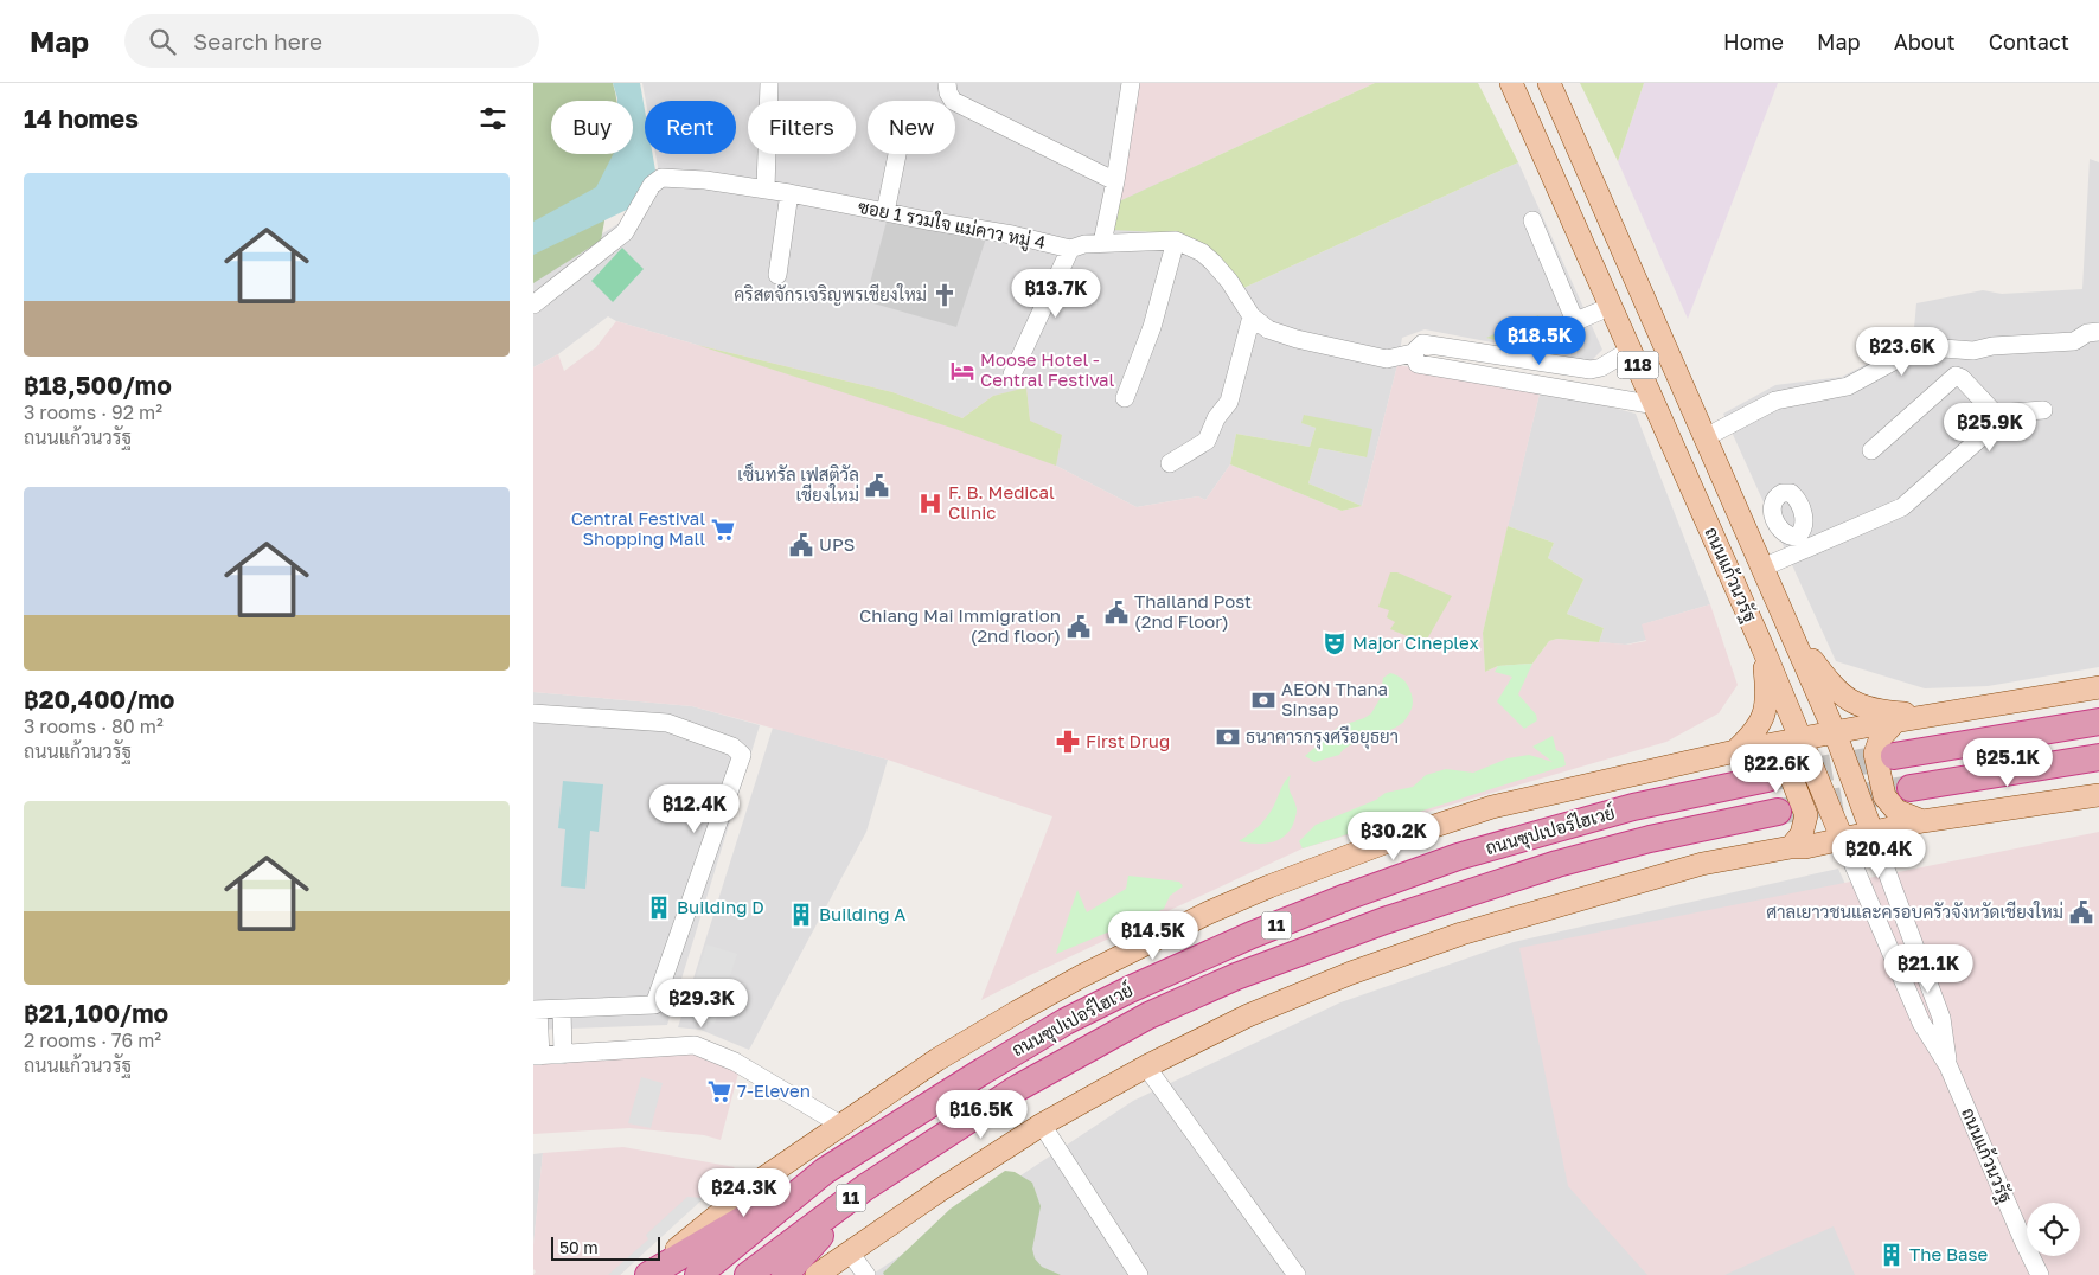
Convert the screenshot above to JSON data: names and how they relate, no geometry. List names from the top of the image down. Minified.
{"streets":{"highway":["ถนนซุปเปอร์ไฮเวย์","11"],"main road":["118","ถนนแก้วนวรัฐ"],"street":["ซอย 1 รวมใจ แม่คาว หมู่ 4"]},"crossings":[["ซอย 1 รวมใจ แม่คาว หมู่ 4","ถนนแก้วนวรัฐ"]],"places":{"church":["คริสตจักรเจริญพรเชียงใหม่"],"hotel":["Moose Hotel - Central Festival"],"public building":["เซ็นทรัล เฟสติวัล เชียงใหม่","UPS","Thailand Post (2nd Floor)","Chiang Mai Immigration (2nd floor)","ศาลเยาวชนและครอบครัวจังหวัดเชียงใหม่"],"hospital":["F. B. Medical Clinic"],"supermarket":["Central Festival Shopping Mall","7-Eleven"],"theatre":["Major Cineplex"],"bank":["AEON Thana Sinsap","ธนาคารกรุงศรีอยุธยา"],"pharmacy":["First Drug"],"building":["Building D","Building A","The Base"]},"scale_bar":"50 m","page":{"header":"Map","search":"Search here","nav":["Home","Map","About","Contact"],"heading":"14 homes","chip":["Buy","Rent","Filters","New"],"list":[{"name":"฿18,500/mo","note":"3 rooms · 92 m² · ถนนแก้วนวรัฐ"},{"name":"฿20,400/mo","note":"3 rooms · 80 m² · ถนนแก้วนวรัฐ"},{"name":"฿21,100/mo","note":"2 rooms · 76 m² · ถนนแก้วนวรัฐ"}],"price":["฿13.7K","฿18.5K","฿23.6K","฿25.9K","฿25.1K","฿22.6K","฿12.4K","฿30.2K","฿20.4K","฿14.5K","฿21.1K","฿29.3K","฿16.5K","฿24.3K"],"scale":"50 m"}}
